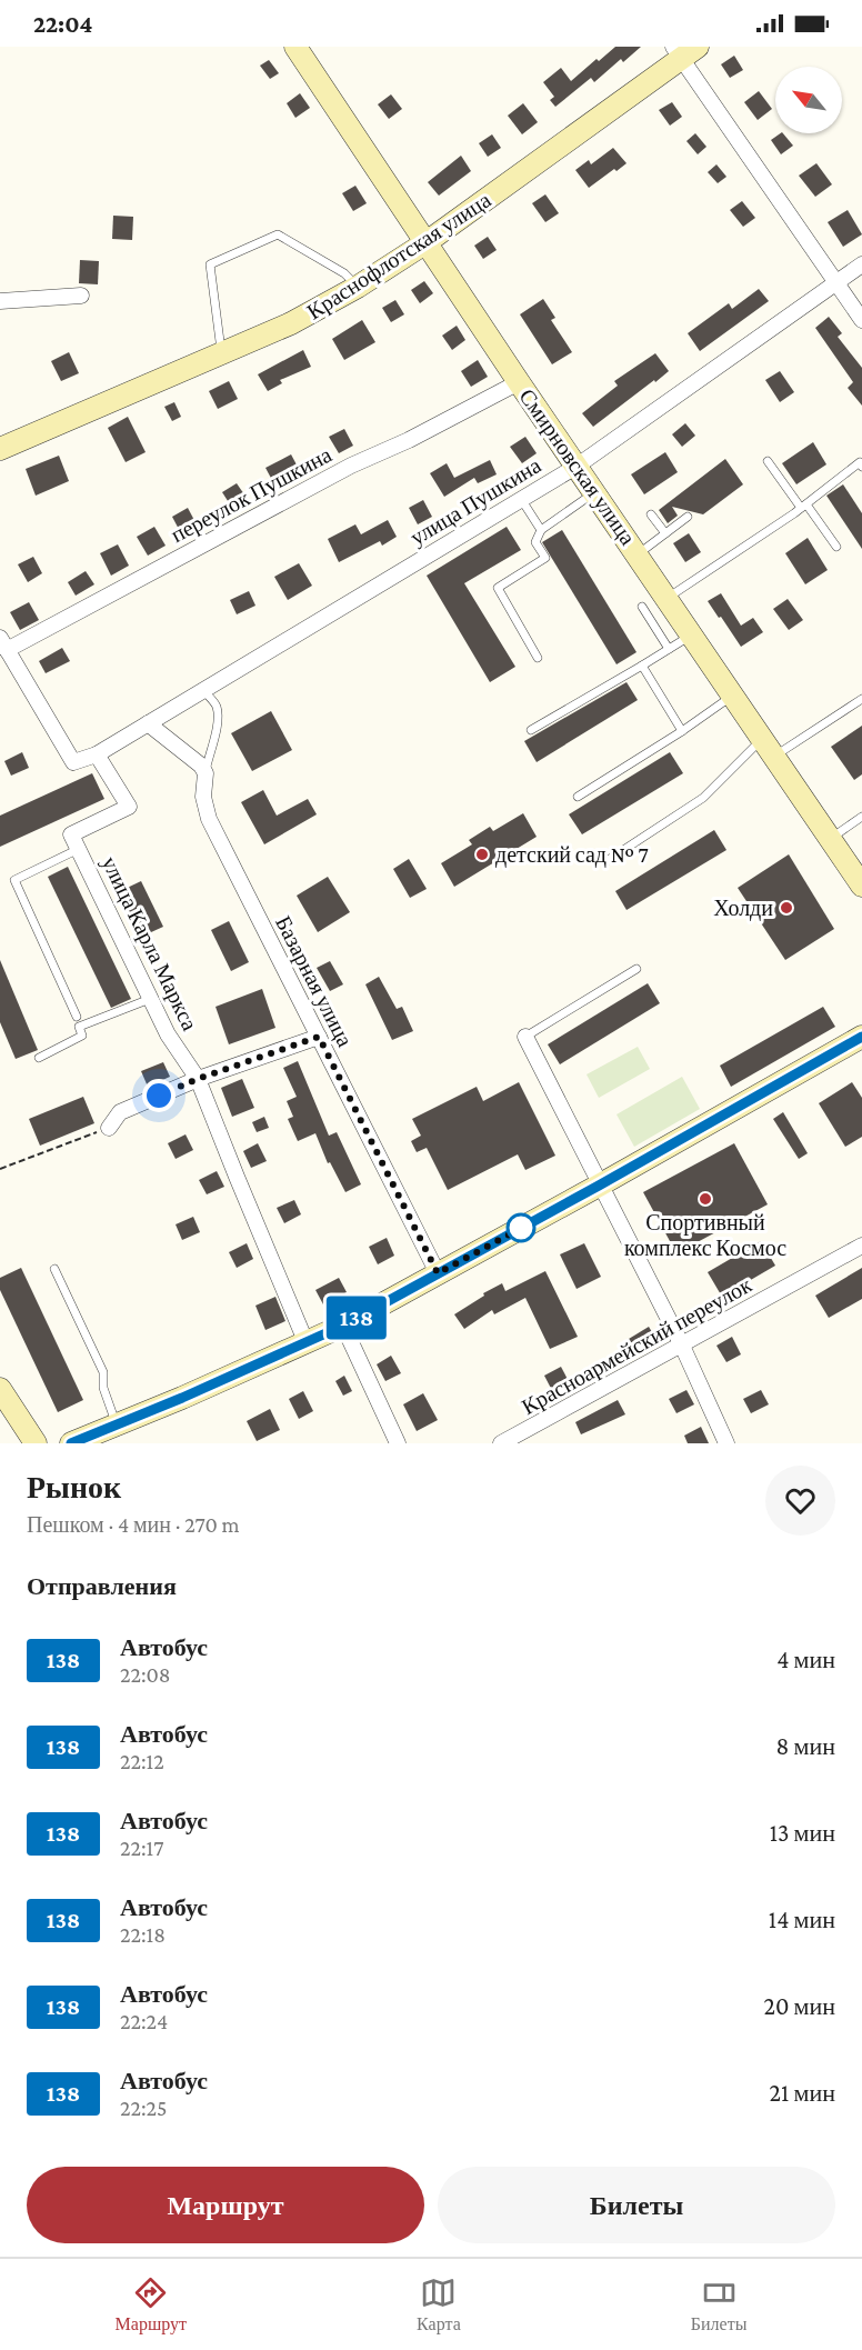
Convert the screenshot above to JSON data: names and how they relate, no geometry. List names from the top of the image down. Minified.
{"streets":{"street":["Краснофлотская улица","Смирновская улица","переулок Пушкина","улица Пушкина","улица Карла Маркса","Базарная улица","Красноармейский переулок"]},"crossings":[["Краснофлотская улица","Смирновская улица"],["Смирновская улица","переулок Пушкина"],["Смирновская улица","улица Пушкина"],["улица Пушкина","улица Карла Маркса"]],"places":["детский сад № 7","Холди","Спортивный комплекс Космос"],"lines":["bus line 138"],"north":"top left","page":{"status":"22:04","on_map":"138","heading":[["Рынок","Пешком · 4 мин · 270 m"],"Отправления"],"list":[{"mark":"138","name":"Автобус","note":"22:08","value":"4 мин"},{"mark":"138","name":"Автобус","note":"22:12","value":"8 мин"},{"mark":"138","name":"Автобус","note":"22:17","value":"13 мин"},{"mark":"138","name":"Автобус","note":"22:18","value":"14 мин"},{"mark":"138","name":"Автобус","note":"22:24","value":"20 мин"},{"mark":"138","name":"Автобус","note":"22:25","value":"21 мин"}],"buttons":["Маршрут","Билеты"],"tabs":["Маршрут","Карта","Билеты"]}}
